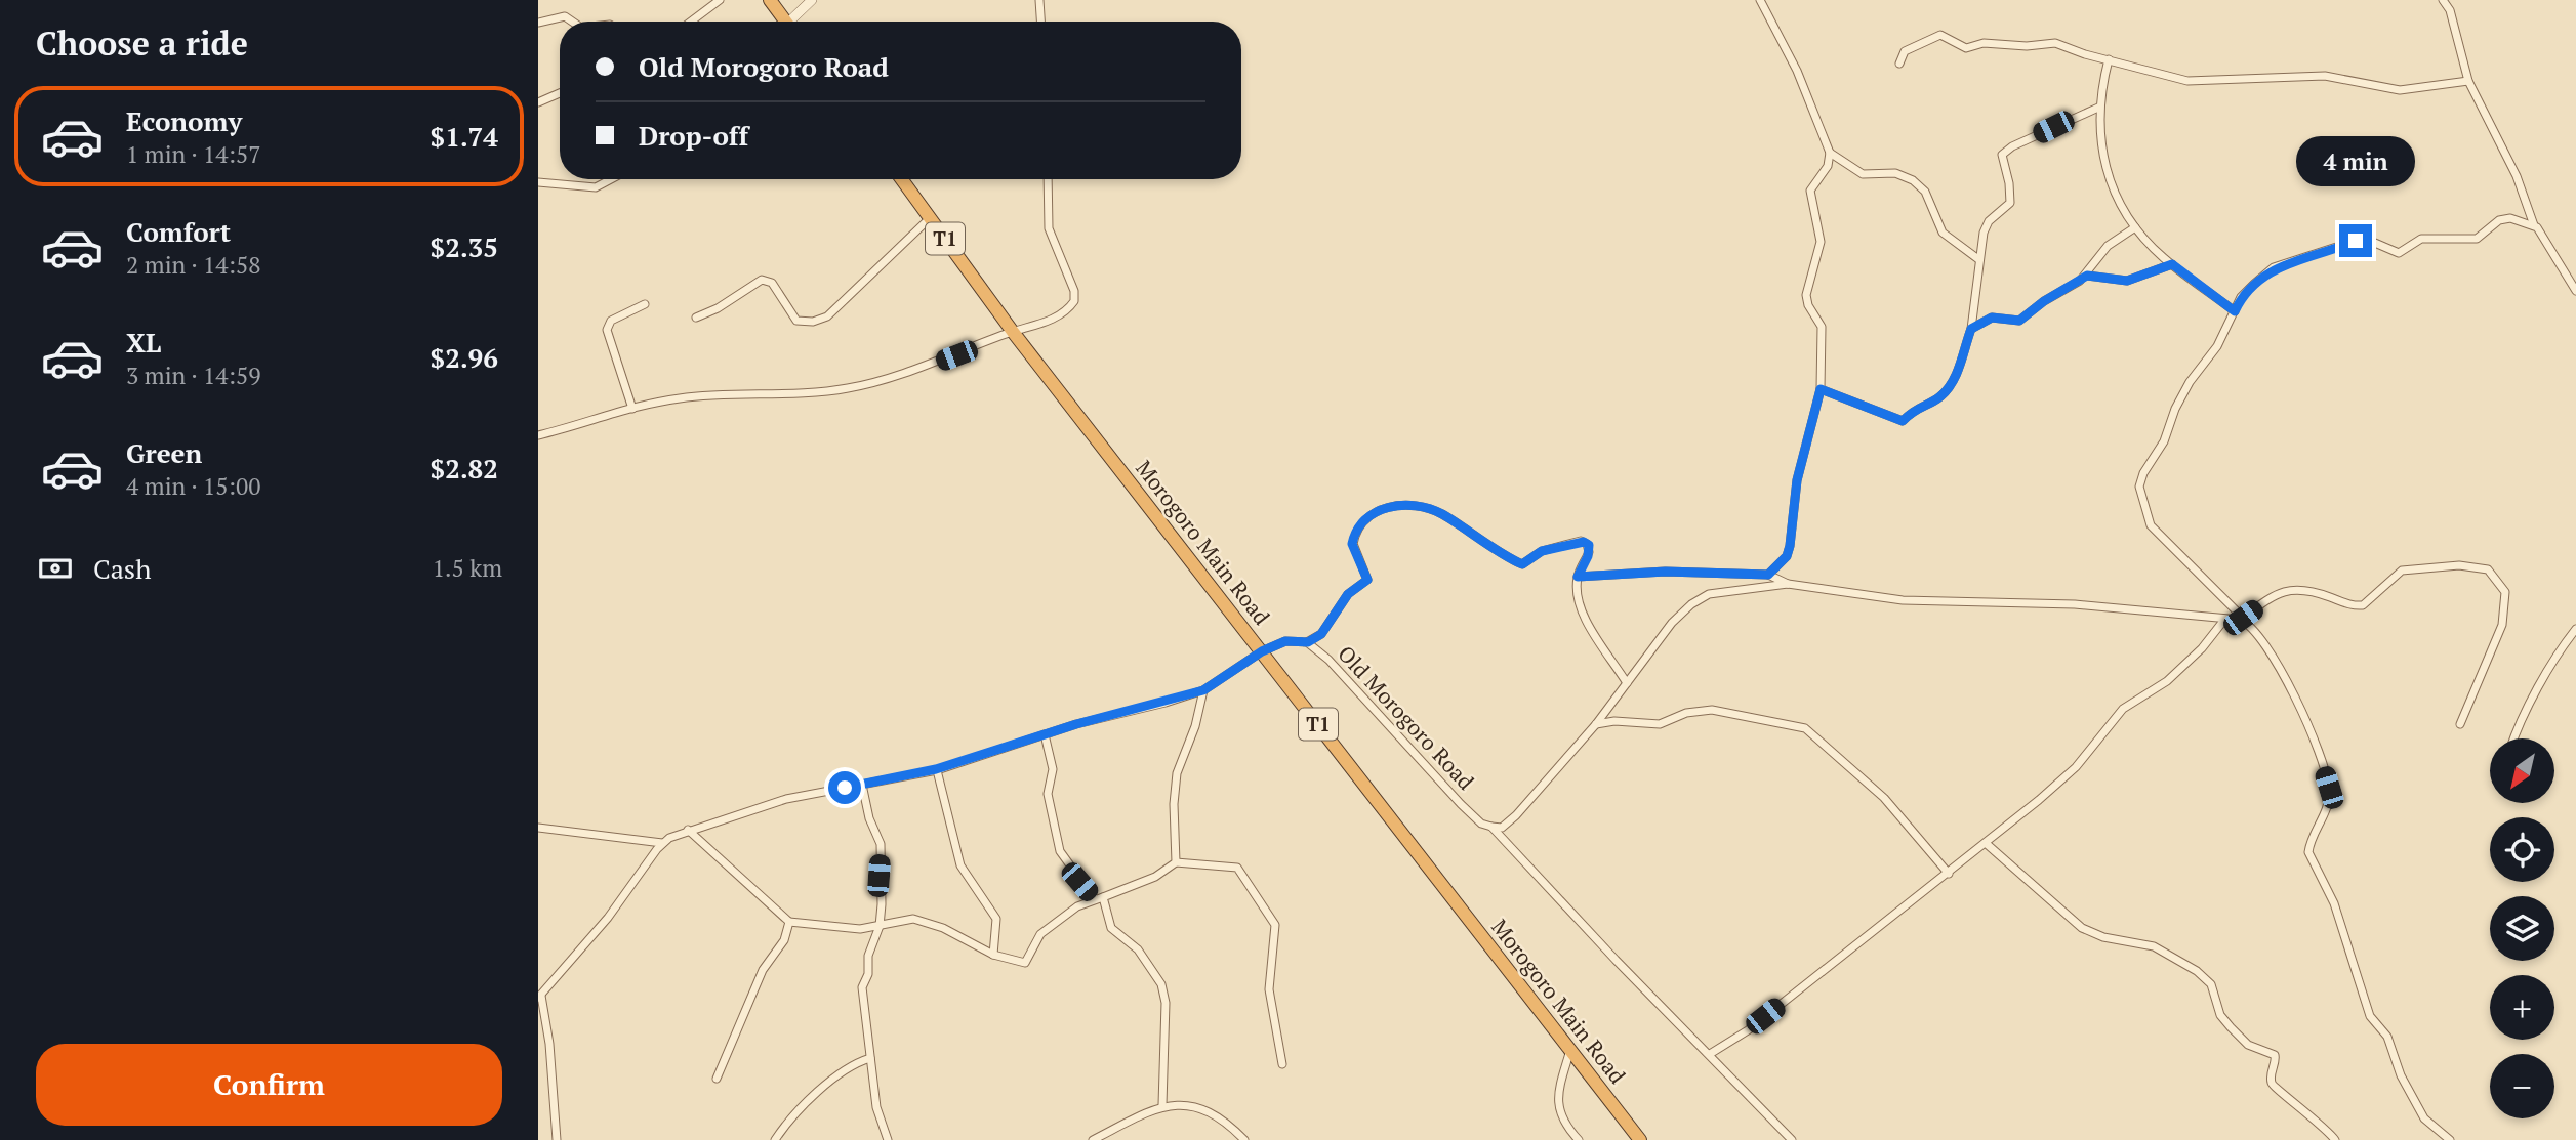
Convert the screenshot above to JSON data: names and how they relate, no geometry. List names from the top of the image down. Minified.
{"streets":{"highway":["T1","Morogoro Main Road"],"street":["Old Morogoro Road"]},"crossings":[["Morogoro Main Road","Old Morogoro Road"]],"north":"bottom left","page":{"heading":"Choose a ride","banner":["Old Morogoro Road","Drop-off"],"list":[{"name":"Economy","note":"1 min · 14:57","value":"$1.74"},{"name":"Comfort","note":"2 min · 14:58","value":"$2.35"},{"name":"XL","note":"3 min · 14:59","value":"$2.96"},{"name":"Green","note":"4 min · 15:00","value":"$2.82"}],"bubble":"4 min","pay":["Cash","1.5 km"],"map_buttons":["+","−"],"buttons":"Confirm"}}
